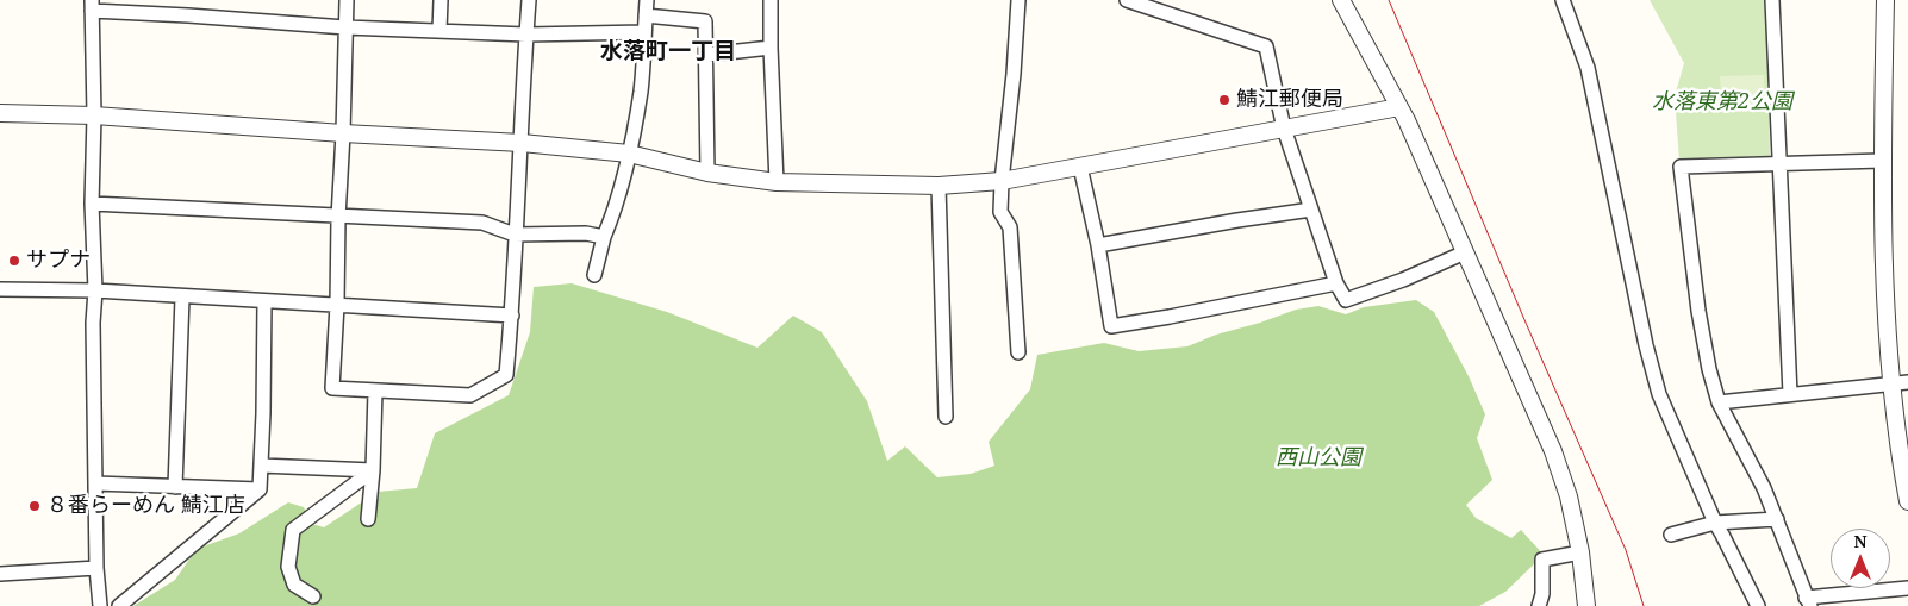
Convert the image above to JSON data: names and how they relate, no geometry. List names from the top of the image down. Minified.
{"districts":["水落町一丁目"],"parks":["水落東第2公園","西山公園"],"places":["鯖江郵便局","サプナ","８番らーめん 鯖江店"],"north":"top"}
